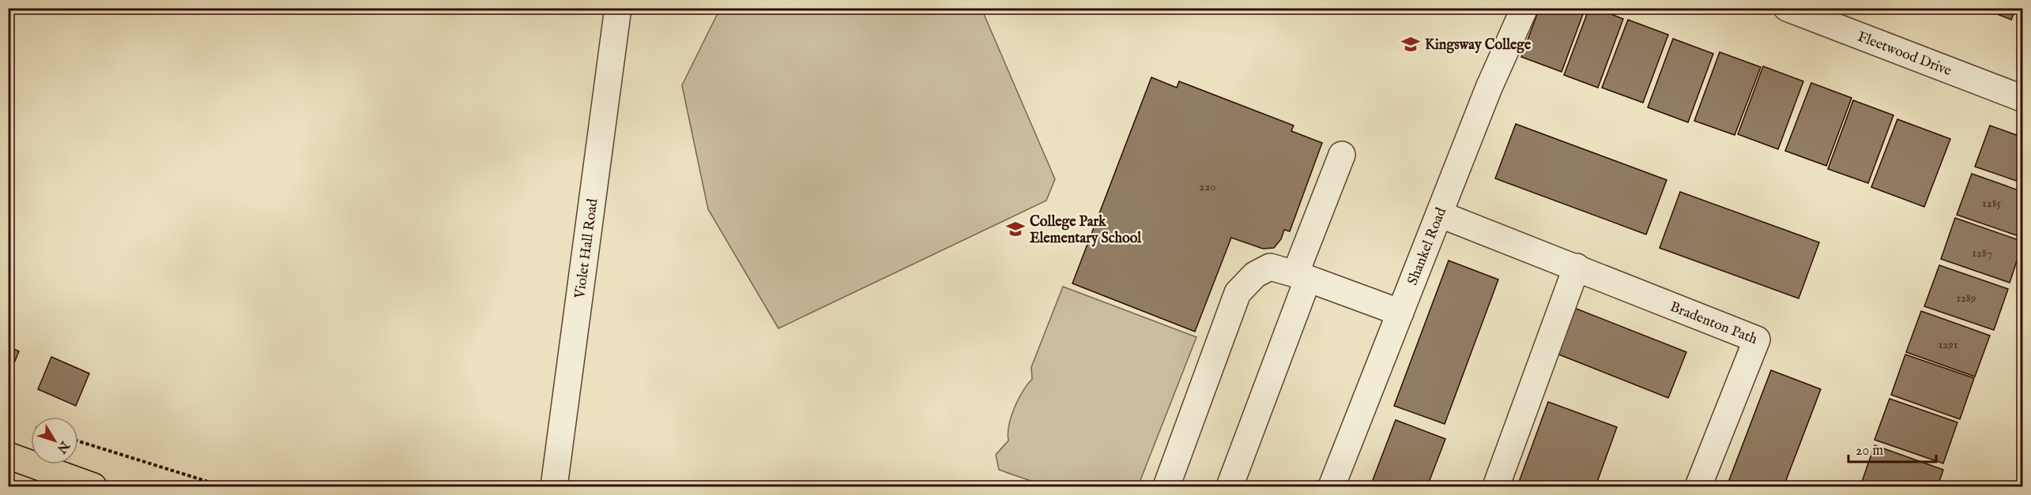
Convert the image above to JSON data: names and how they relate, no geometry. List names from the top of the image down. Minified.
{"streets":{"street":["Fleetwood Drive","Shankel Road","Violet Hall Road","Bradenton Path"]},"crossings":[["Shankel Road","Bradenton Path"]],"places":{"school or university":["Kingsway College","College Park Elementary School"]},"house_numbers":["220","1285","1287","1289","1291"],"scale_bar":"20 m","north":"bottom right"}
